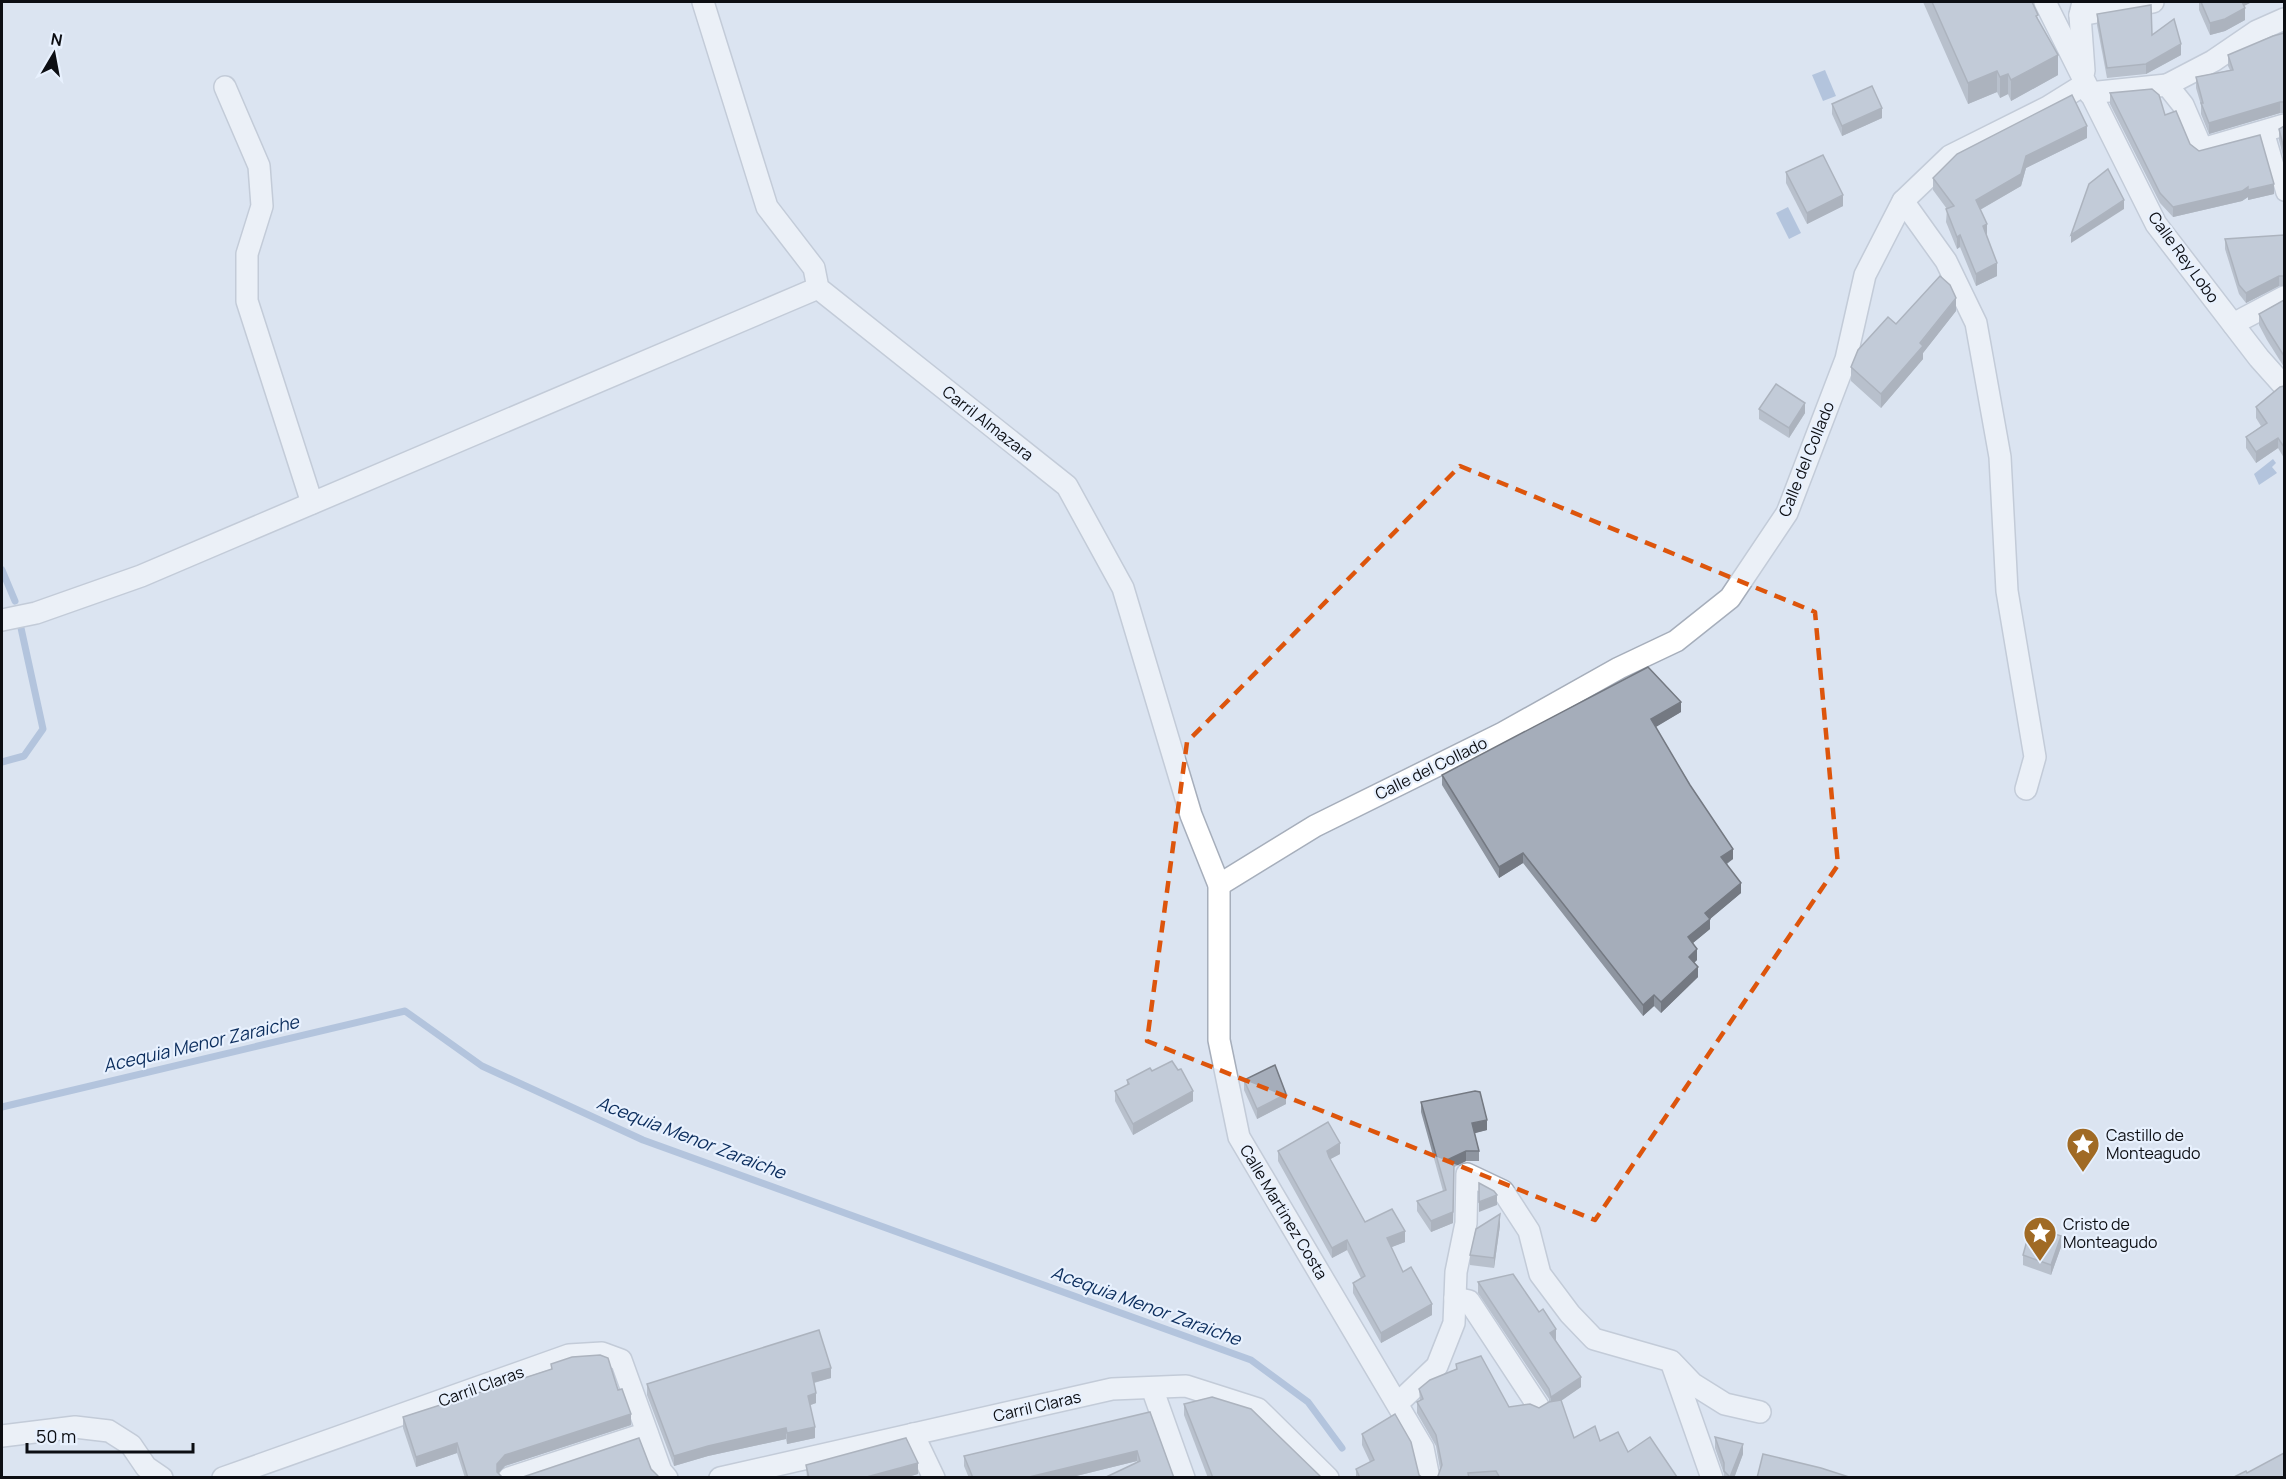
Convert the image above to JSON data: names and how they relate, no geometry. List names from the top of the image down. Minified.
{"streets":{"street":["Calle Rey Lobo","Carril Almazara","Calle del Collado","Calle Martinez Costa","Carril Claras"]},"crossings":[["Calle Rey Lobo","Calle del Collado"],["Carril Almazara","Calle del Collado"],["Carril Almazara","Calle Martinez Costa"],["Calle del Collado","Calle Martinez Costa"]],"water":["Acequia Menor Zaraiche"],"places":{"place":["Castillo de Monteagudo","Cristo de Monteagudo"]},"scale_bar":"50 m","north":"top"}
